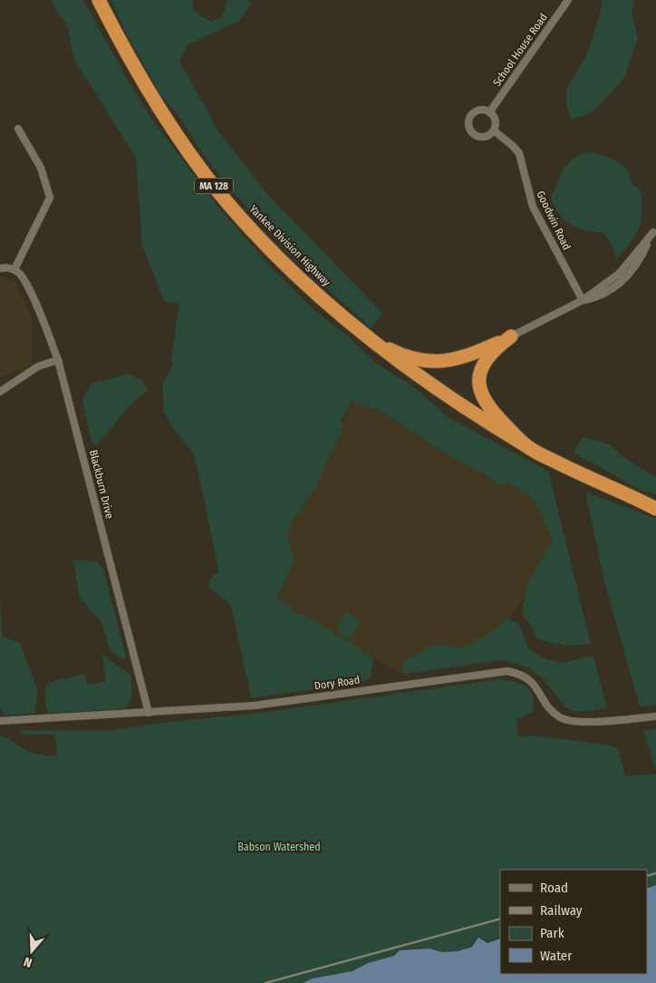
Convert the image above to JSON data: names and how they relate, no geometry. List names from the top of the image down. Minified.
{"streets":{"highway":["MA 128","Yankee Division Highway"],"street":["School House Road","Goodwin Road","Blackburn Drive","Dory Road"]},"crossings":[["School House Road","Goodwin Road"],["MA 128","Yankee Division Highway"],["Blackburn Drive","Dory Road"]],"parks":["Babson Watershed"],"legend":["Road","Railway","Park","Water"],"north":"bottom"}
